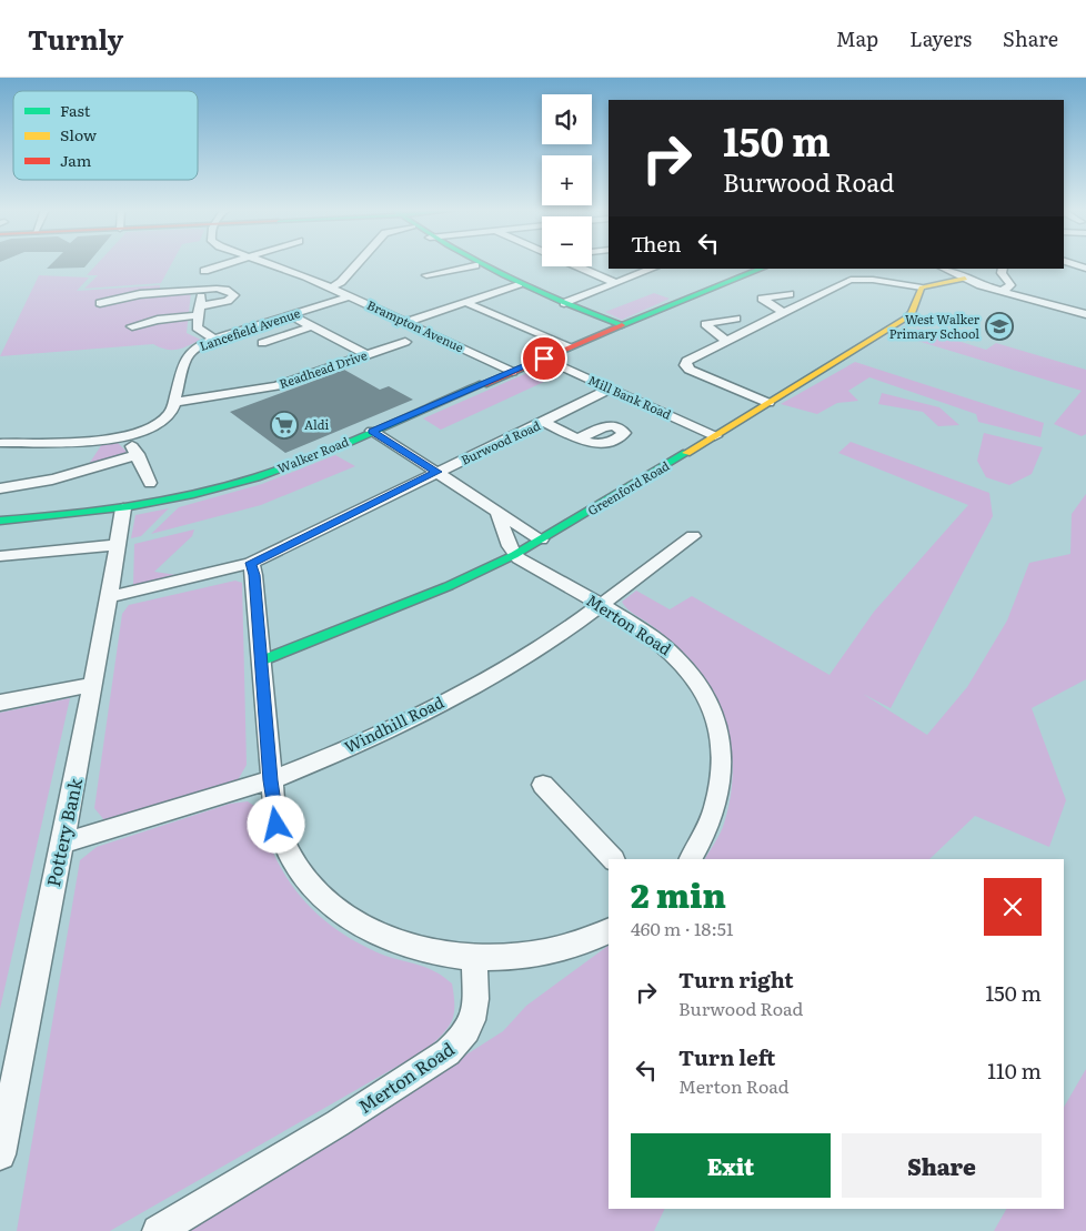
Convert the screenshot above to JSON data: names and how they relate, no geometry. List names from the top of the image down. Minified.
{"streets":{"street":["Brampton Avenue","Lancefield Avenue","Readhead Drive","Mill Bank Road","Burwood Road","Walker Road","Greenford Road","Merton Road","Windhill Road","Pottery Bank"]},"crossings":[["Brampton Avenue","Lancefield Avenue"],["Brampton Avenue","Walker Road"],["Lancefield Avenue","Readhead Drive"],["Mill Bank Road","Burwood Road"],["Mill Bank Road","Walker Road"],["Mill Bank Road","Greenford Road"],["Burwood Road","Pottery Bank"],["Walker Road","Pottery Bank"],["Greenford Road","Merton Road"],["Merton Road","Windhill Road"],["Windhill Road","Pottery Bank"]],"places":{"school or university":["West Walker Primary School"],"supermarket":["Aldi"]},"legend":["Fast","Slow","Jam"],"page":{"header":"Turnly","nav":["Map","Layers","Share"],"map_buttons":["+","−"],"turn":["150 m","Burwood Road"],"then":"Then","heading":["2 min","460 m · 18:51"],"list":[{"name":"Turn right","note":"Burwood Road","value":"150 m"},{"name":"Turn left","note":"Merton Road","value":"110 m"}],"buttons":["Exit","Share"]}}
